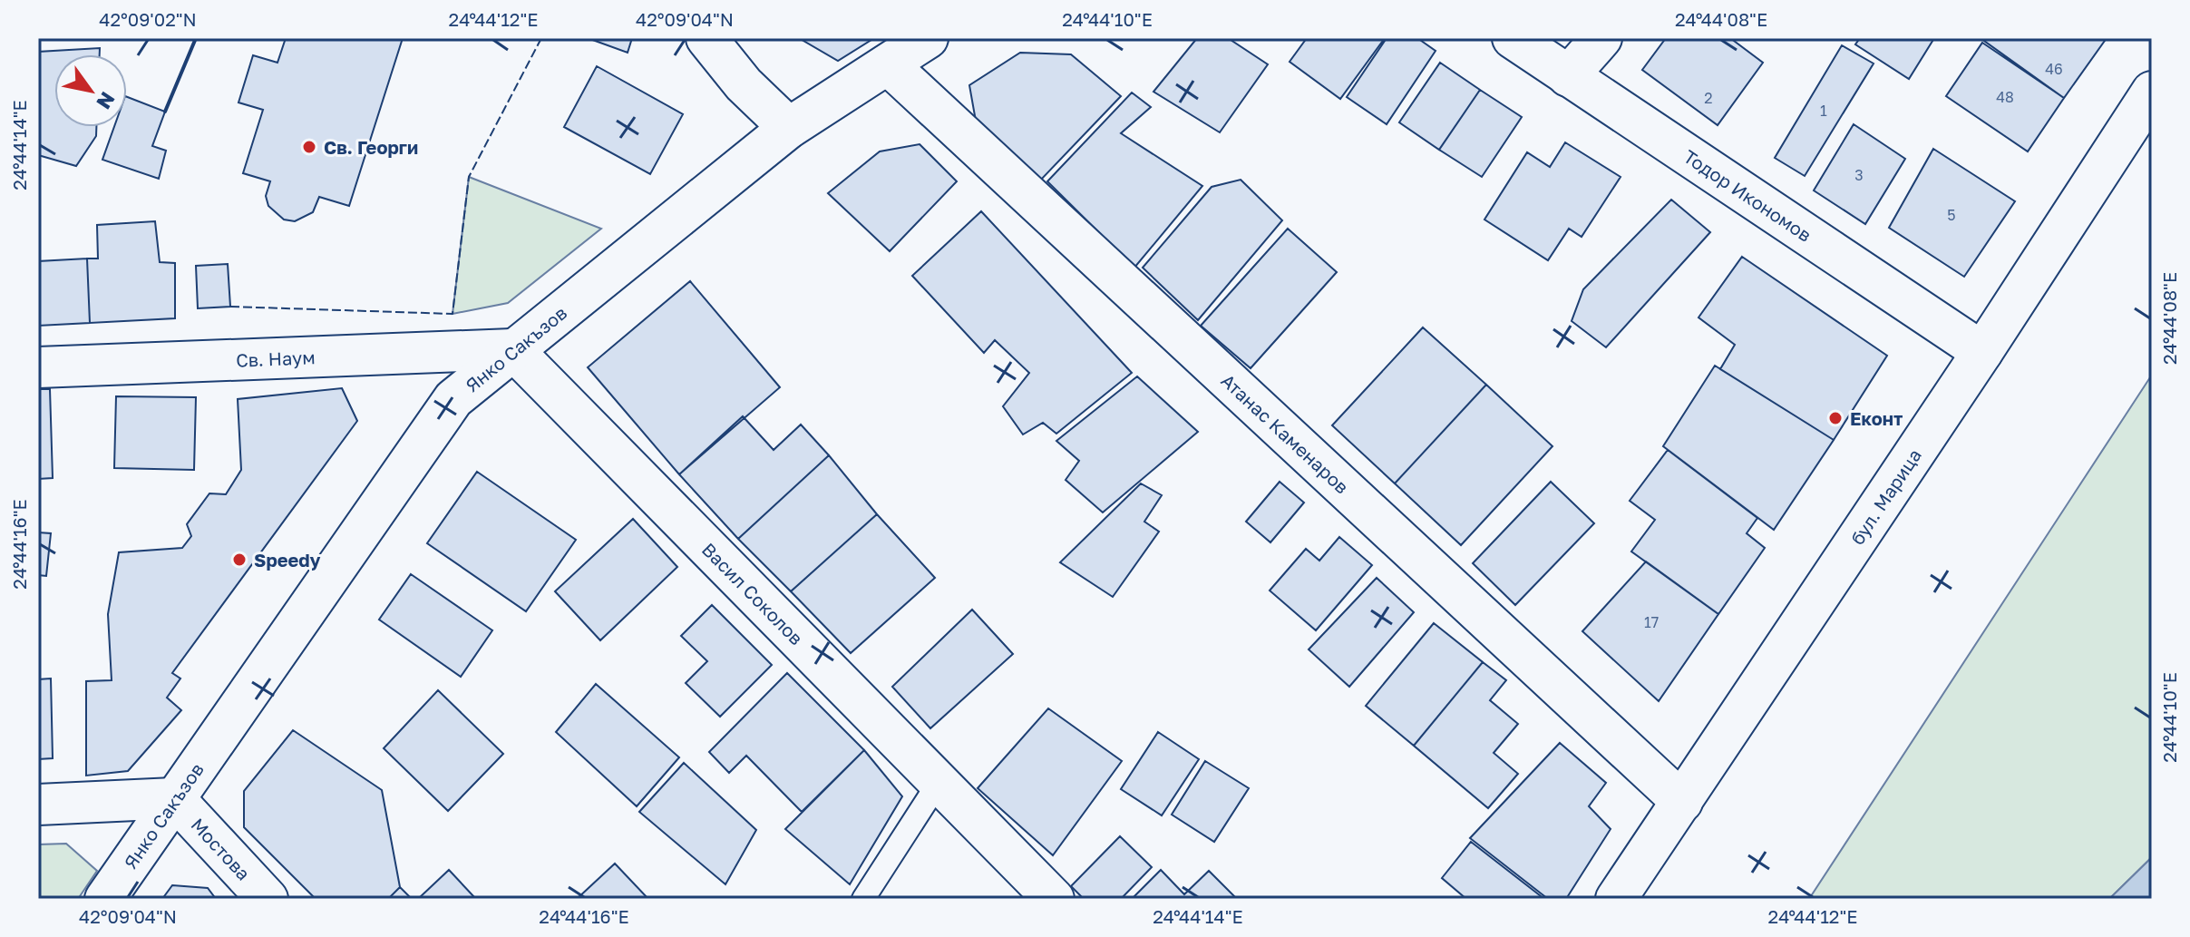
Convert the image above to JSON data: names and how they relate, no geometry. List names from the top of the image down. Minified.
{"streets":{"street":["Тодор Икономов","Янко Сакъзов","Св. Наум","Атанас Каменаров","бул. Марица","Васил Соколов","Мостова"]},"crossings":[["Тодор Икономов","бул. Марица"],["Янко Сакъзов","Св. Наум"],["Янко Сакъзов","Атанас Каменаров"],["Янко Сакъзов","Васил Соколов"],["Янко Сакъзов","Мостова"],["Св. Наум","Васил Соколов"],["Атанас Каменаров","бул. Марица"]],"places":["Св. Георги","Еконт","Speedy"],"house_numbers":["46","48","2","1","3","5","17"],"north":"bottom right","coordinates":["42°09'02\"N","24°44'12\"E","42°09'04\"N","24°44'10\"E","24°44'08\"E","24°44'14\"E","24°44'16\"E"]}
